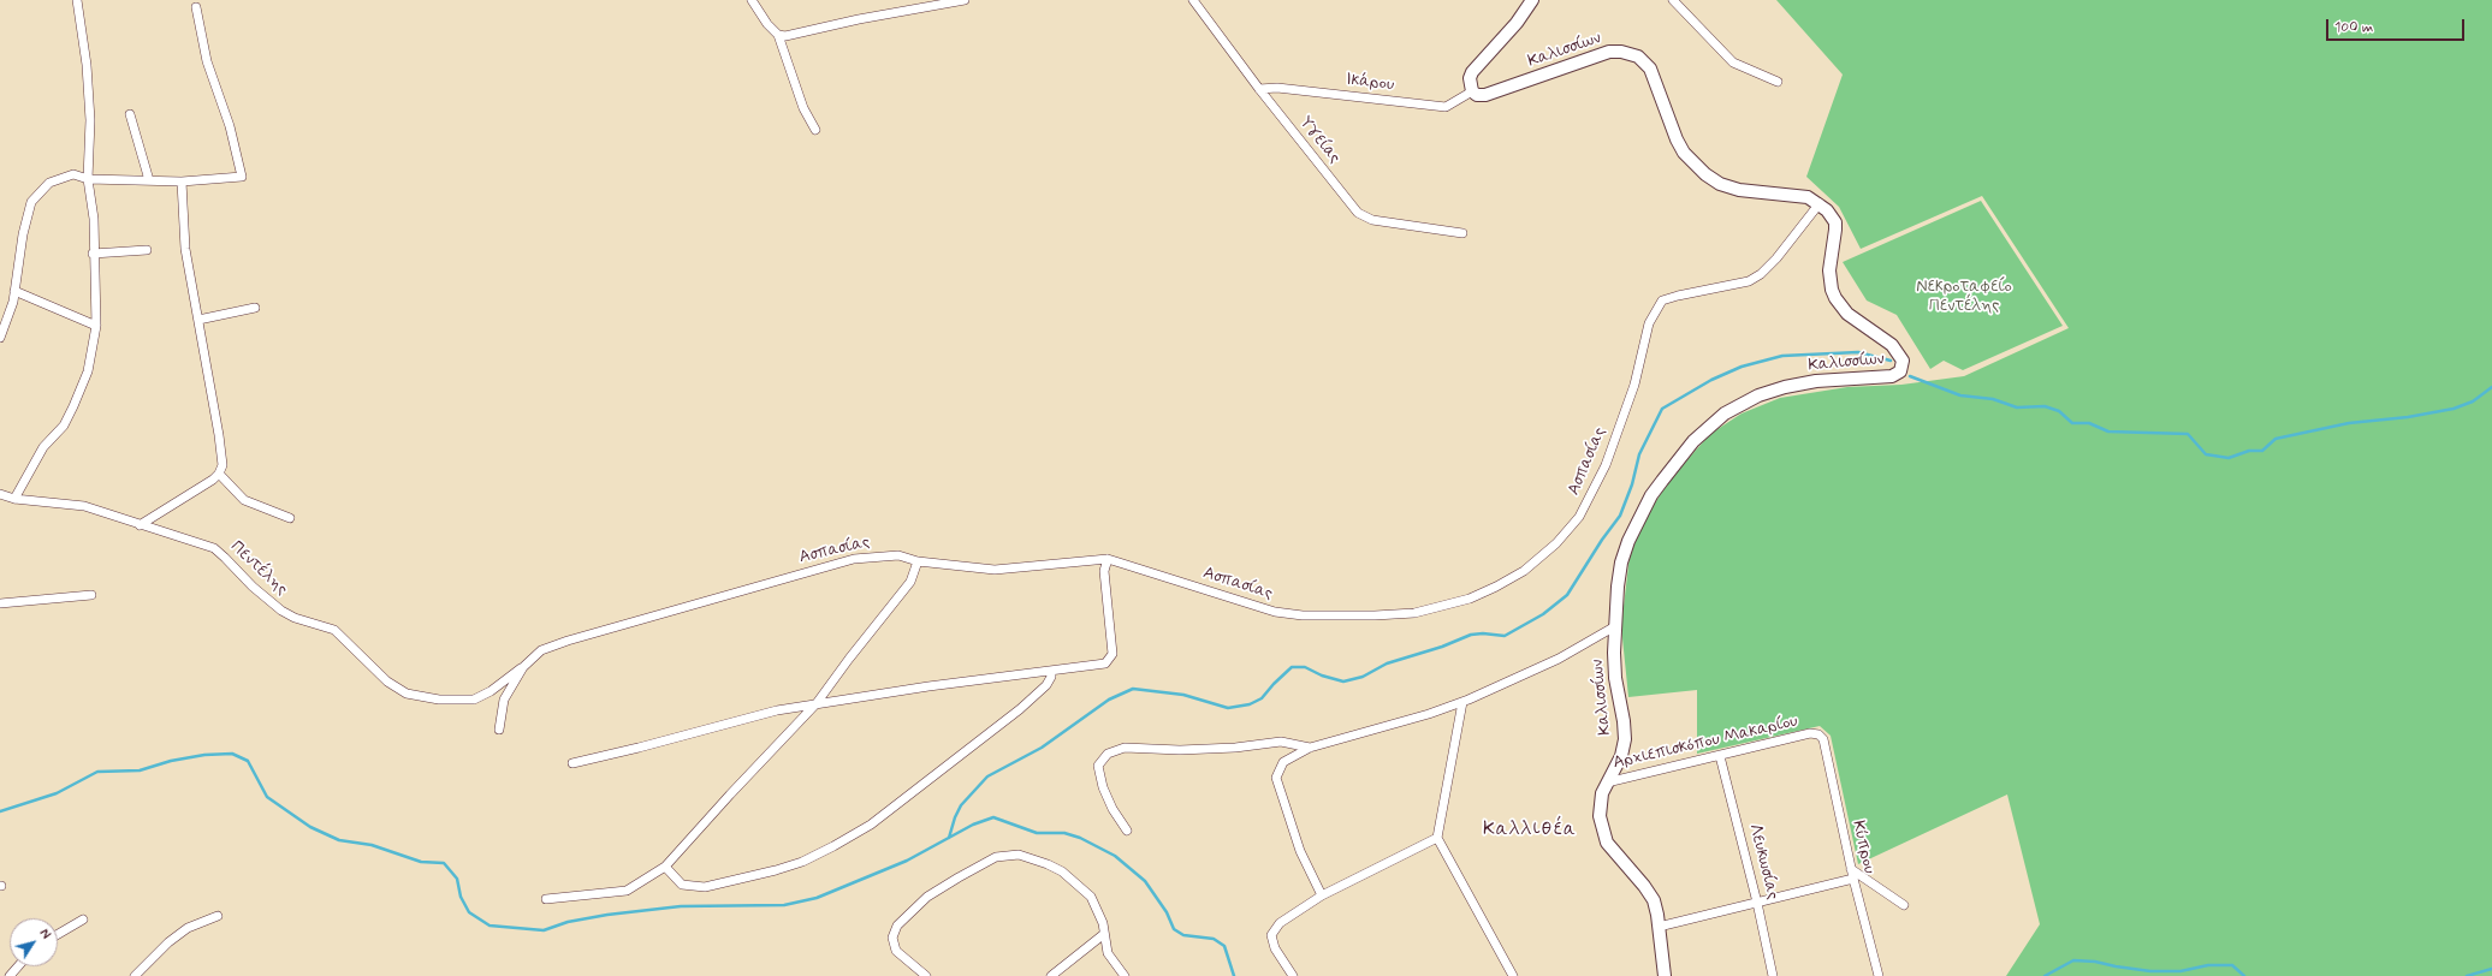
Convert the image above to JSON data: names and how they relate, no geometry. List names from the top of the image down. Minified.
{"streets":{"main road":["Καλισσίων"],"street":["Ικάρου","Υγείας","Ασπασίας","Πεντέλης","Αρχιεπισκόπου Μακαρίου","Κύπρου","Λευκωσίας"]},"crossings":[["Καλισσίων","Ικάρου"],["Καλισσίων","Ασπασίας"],["Καλισσίων","Αρχιεπισκόπου Μακαρίου"],["Ικάρου","Υγείας"],["Ασπασίας","Πεντέλης"],["Αρχιεπισκόπου Μακαρίου","Κύπρου"],["Αρχιεπισκόπου Μακαρίου","Λευκωσίας"]],"districts":["Καλλιθέα"],"parks":["Νεκροταφείο Πεντέλης"],"scale_bar":"100 m","north":"top right"}
